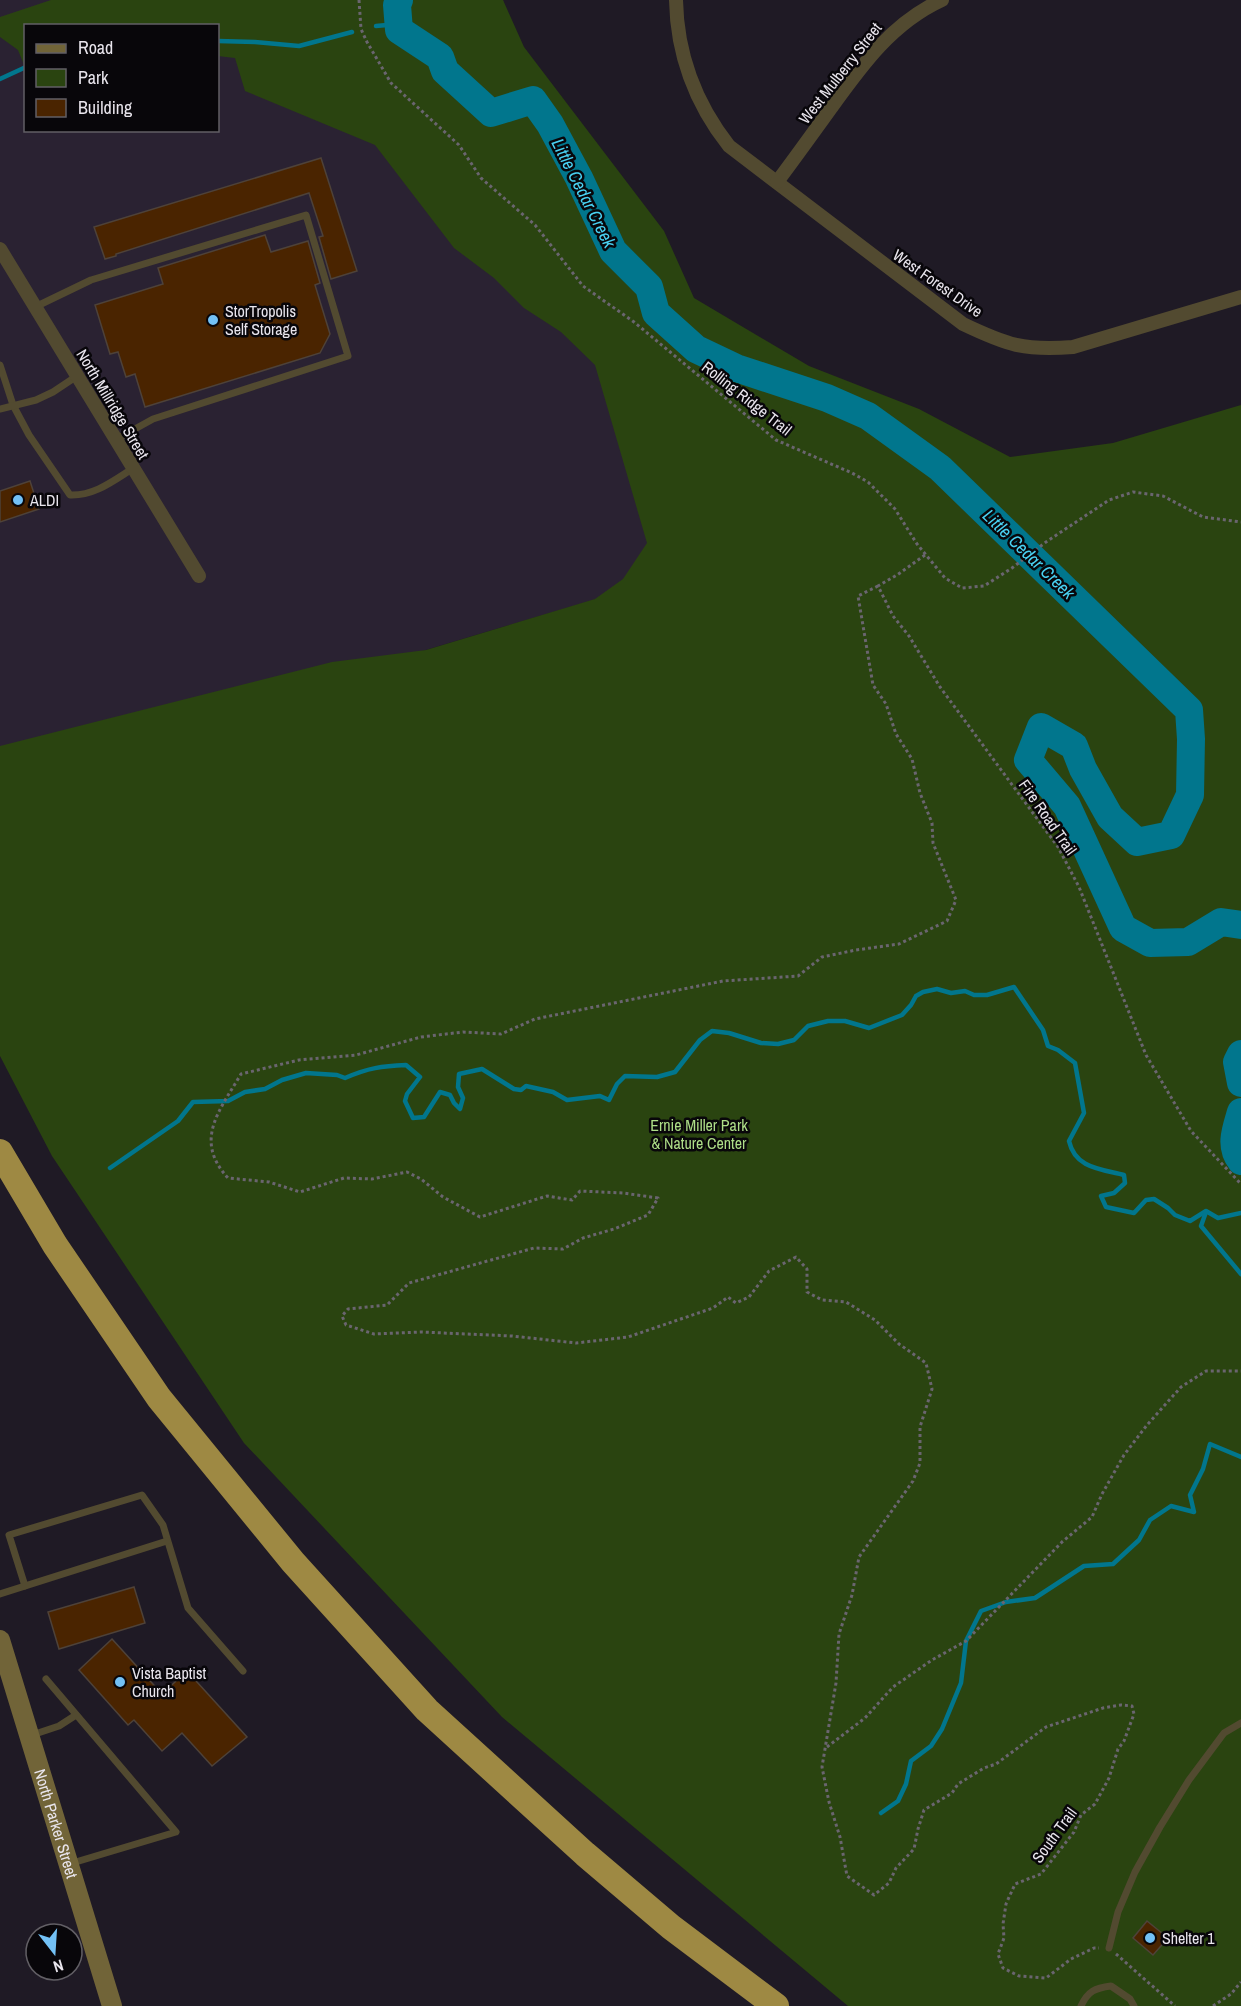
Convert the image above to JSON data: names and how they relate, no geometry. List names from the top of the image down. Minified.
{"streets":{"street":["West Mulberry Street","West Forest Drive","North Millridge Street","North Parker Street"],"path":["Rolling Ridge Trail","Fire Road Trail","South Trail"]},"crossings":[["West Mulberry Street","West Forest Drive"]],"water":["Little Cedar Creek"],"parks":["Ernie Miller Park & Nature Center"],"places":["StorTropolis Self Storage","ALDI","Vista Baptist Church","Shelter 1"],"legend":["Road","Park","Building"],"north":"bottom"}
